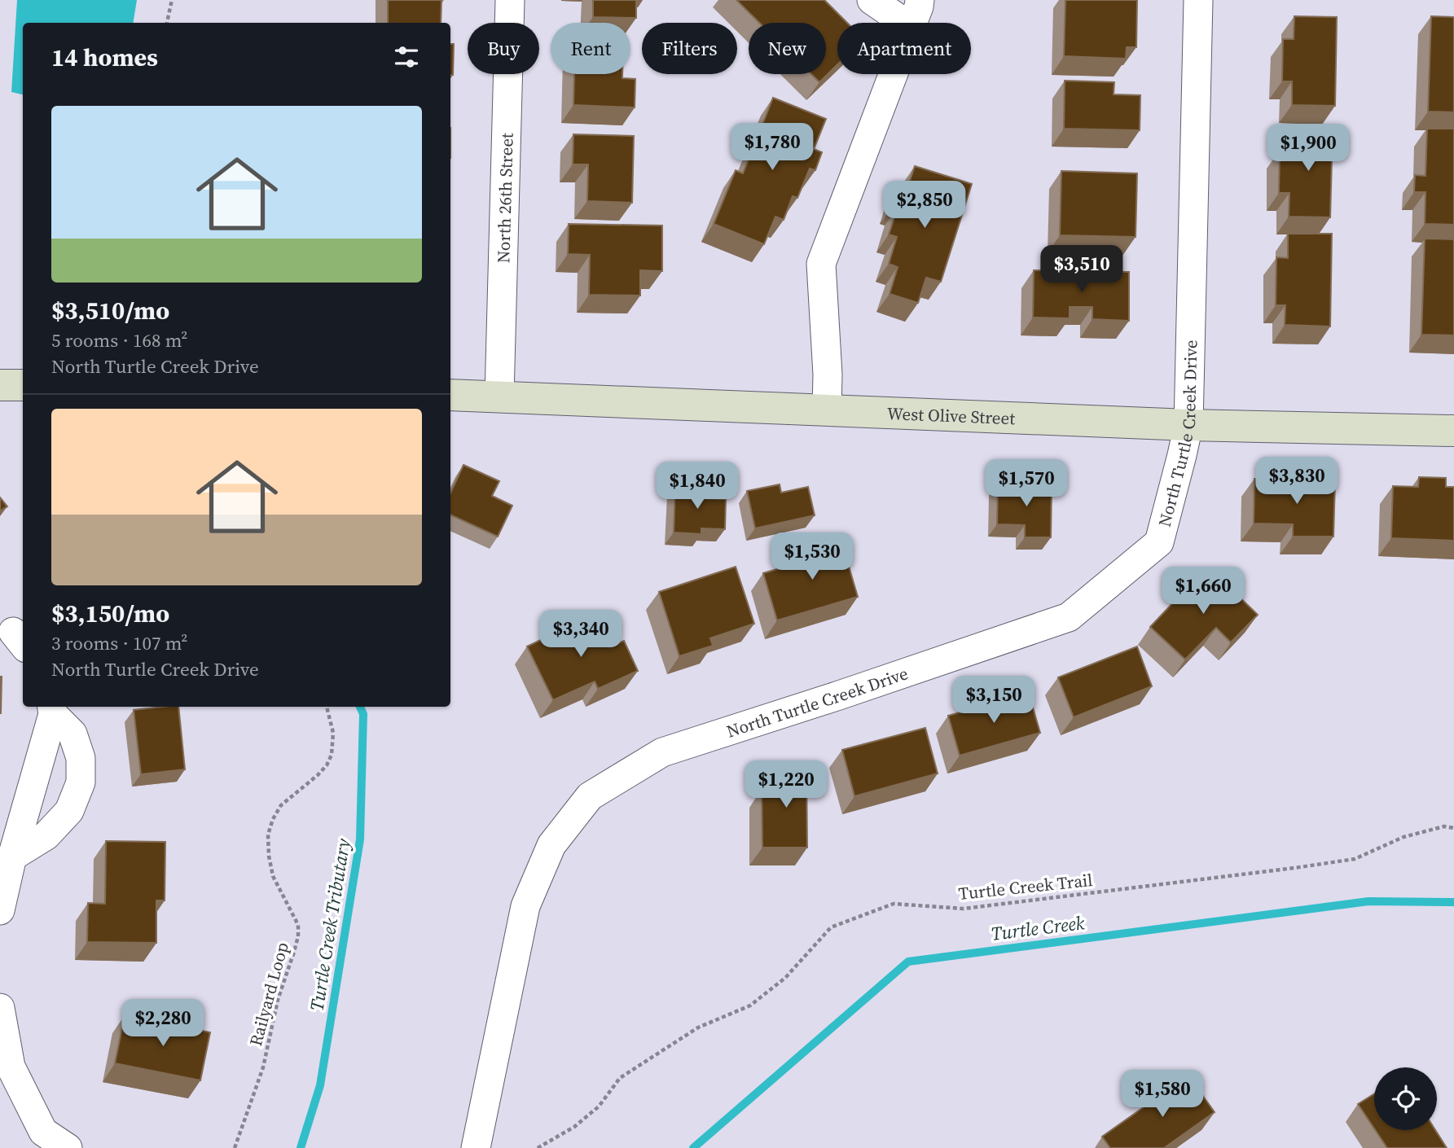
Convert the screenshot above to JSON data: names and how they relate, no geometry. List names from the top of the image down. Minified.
{"streets":{"main road":["West Olive Street"],"street":["North 26th Street","North Turtle Creek Drive"],"path":["Turtle Creek Trail","Railyard Loop"]},"crossings":[["North 26th Street","West Olive Street"],["West Olive Street","North Turtle Creek Drive"]],"water":["Turtle Creek Tributary","Turtle Creek"],"page":{"chip":["Buy","Rent","Filters","New","Apartment"],"heading":"14 homes","list":[{"name":"$3,510/mo","note":"5 rooms · 168 m² · North Turtle Creek Drive"},{"name":"$3,150/mo","note":"3 rooms · 107 m² · North Turtle Creek Drive"}],"price":["$1,780","$1,900","$2,850","$3,510","$3,830","$1,570","$1,840","$1,530","$1,660","$3,340","$3,150","$1,220","$2,280","$1,580"]}}
